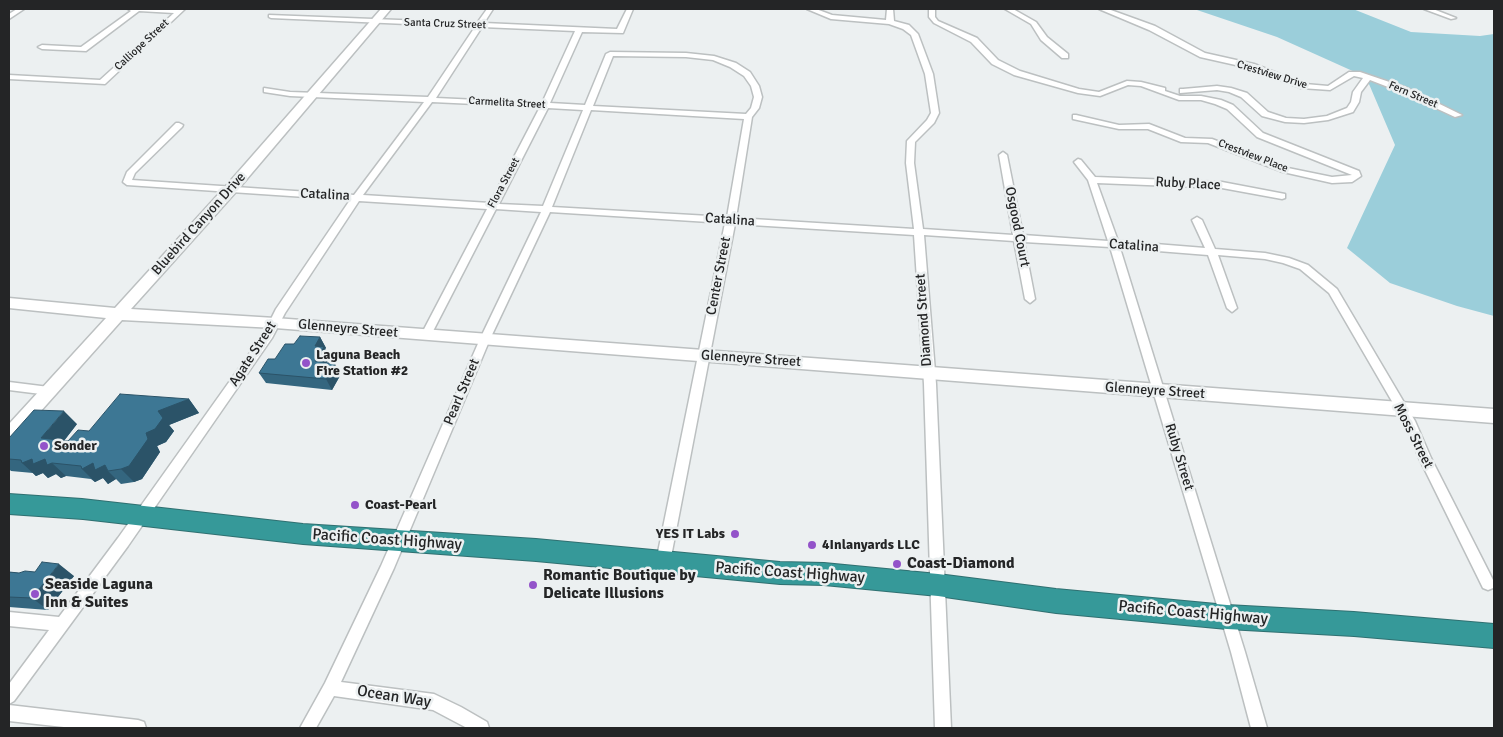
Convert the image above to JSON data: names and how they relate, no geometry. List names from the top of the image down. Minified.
{"streets":{"highway":["Pacific Coast Highway"],"street":["Santa Cruz Street","Calliope Street","Crestview Drive","Fern Street","Carmelita Street","Crestview Place","Flora Street","Ruby Place","Catalina","Bluebird Canyon Drive","Osgood Court","Center Street","Diamond Street","Glenneyre Street","Agate Street","Pearl Street","Moss Street","Ruby Street","Ocean Way"]},"crossings":[["Santa Cruz Street","Flora Street"],["Santa Cruz Street","Bluebird Canyon Drive"],["Santa Cruz Street","Agate Street"],["Crestview Drive","Fern Street"],["Crestview Drive","Crestview Place"],["Carmelita Street","Flora Street"],["Carmelita Street","Bluebird Canyon Drive"],["Carmelita Street","Center Street"],["Carmelita Street","Agate Street"],["Carmelita Street","Pearl Street"],["Flora Street","Catalina"],["Flora Street","Glenneyre Street"],["Ruby Place","Ruby Street"],["Catalina","Bluebird Canyon Drive"],["Catalina","Osgood Court"],["Catalina","Center Street"],["Catalina","Diamond Street"],["Catalina","Agate Street"],["Catalina","Pearl Street"],["Catalina","Moss Street"],["Catalina","Ruby Street"],["Bluebird Canyon Drive","Glenneyre Street"],["Center Street","Glenneyre Street"],["Center Street","Pearl Street"],["Center Street","Pacific Coast Highway"],["Diamond Street","Glenneyre Street"],["Diamond Street","Pacific Coast Highway"],["Glenneyre Street","Agate Street"],["Glenneyre Street","Pearl Street"],["Glenneyre Street","Moss Street"],["Glenneyre Street","Ruby Street"],["Agate Street","Pacific Coast Highway"],["Pearl Street","Pacific Coast Highway"],["Pearl Street","Ocean Way"],["Ruby Street","Pacific Coast Highway"]],"places":["Laguna Beach Fire Station #2","Sonder","Coast-Pearl","YES IT Labs","4Inlanyards LLC","Coast-Diamond","Romantic Boutique by Delicate Illusions","Seaside Laguna Inn & Suites"]}
